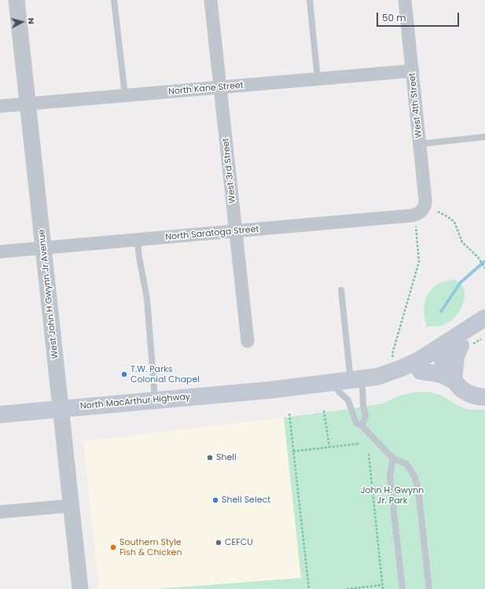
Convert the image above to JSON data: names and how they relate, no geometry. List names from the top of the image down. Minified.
{"streets":{"main road":["North MacArthur Highway"],"street":["North Kane Street","West 4th Street","West 3rd Street","North Saratoga Street","West John H Gwynn Jr Avenue"]},"crossings":[["North Kane Street","West 4th Street"],["North Kane Street","West 3rd Street"],["North Kane Street","West John H Gwynn Jr Avenue"],["West 4th Street","North Saratoga Street"],["West 3rd Street","North Saratoga Street"],["North Saratoga Street","West John H Gwynn Jr Avenue"],["West John H Gwynn Jr Avenue","North MacArthur Highway"]],"parks":["John H. Gwynn Jr. Park"],"places":["T.W. Parks Colonial Chapel","Shell","Shell Select","CEFCU","Southern Style Fish & Chicken"],"scale_bar":"50 m","north":"right"}
